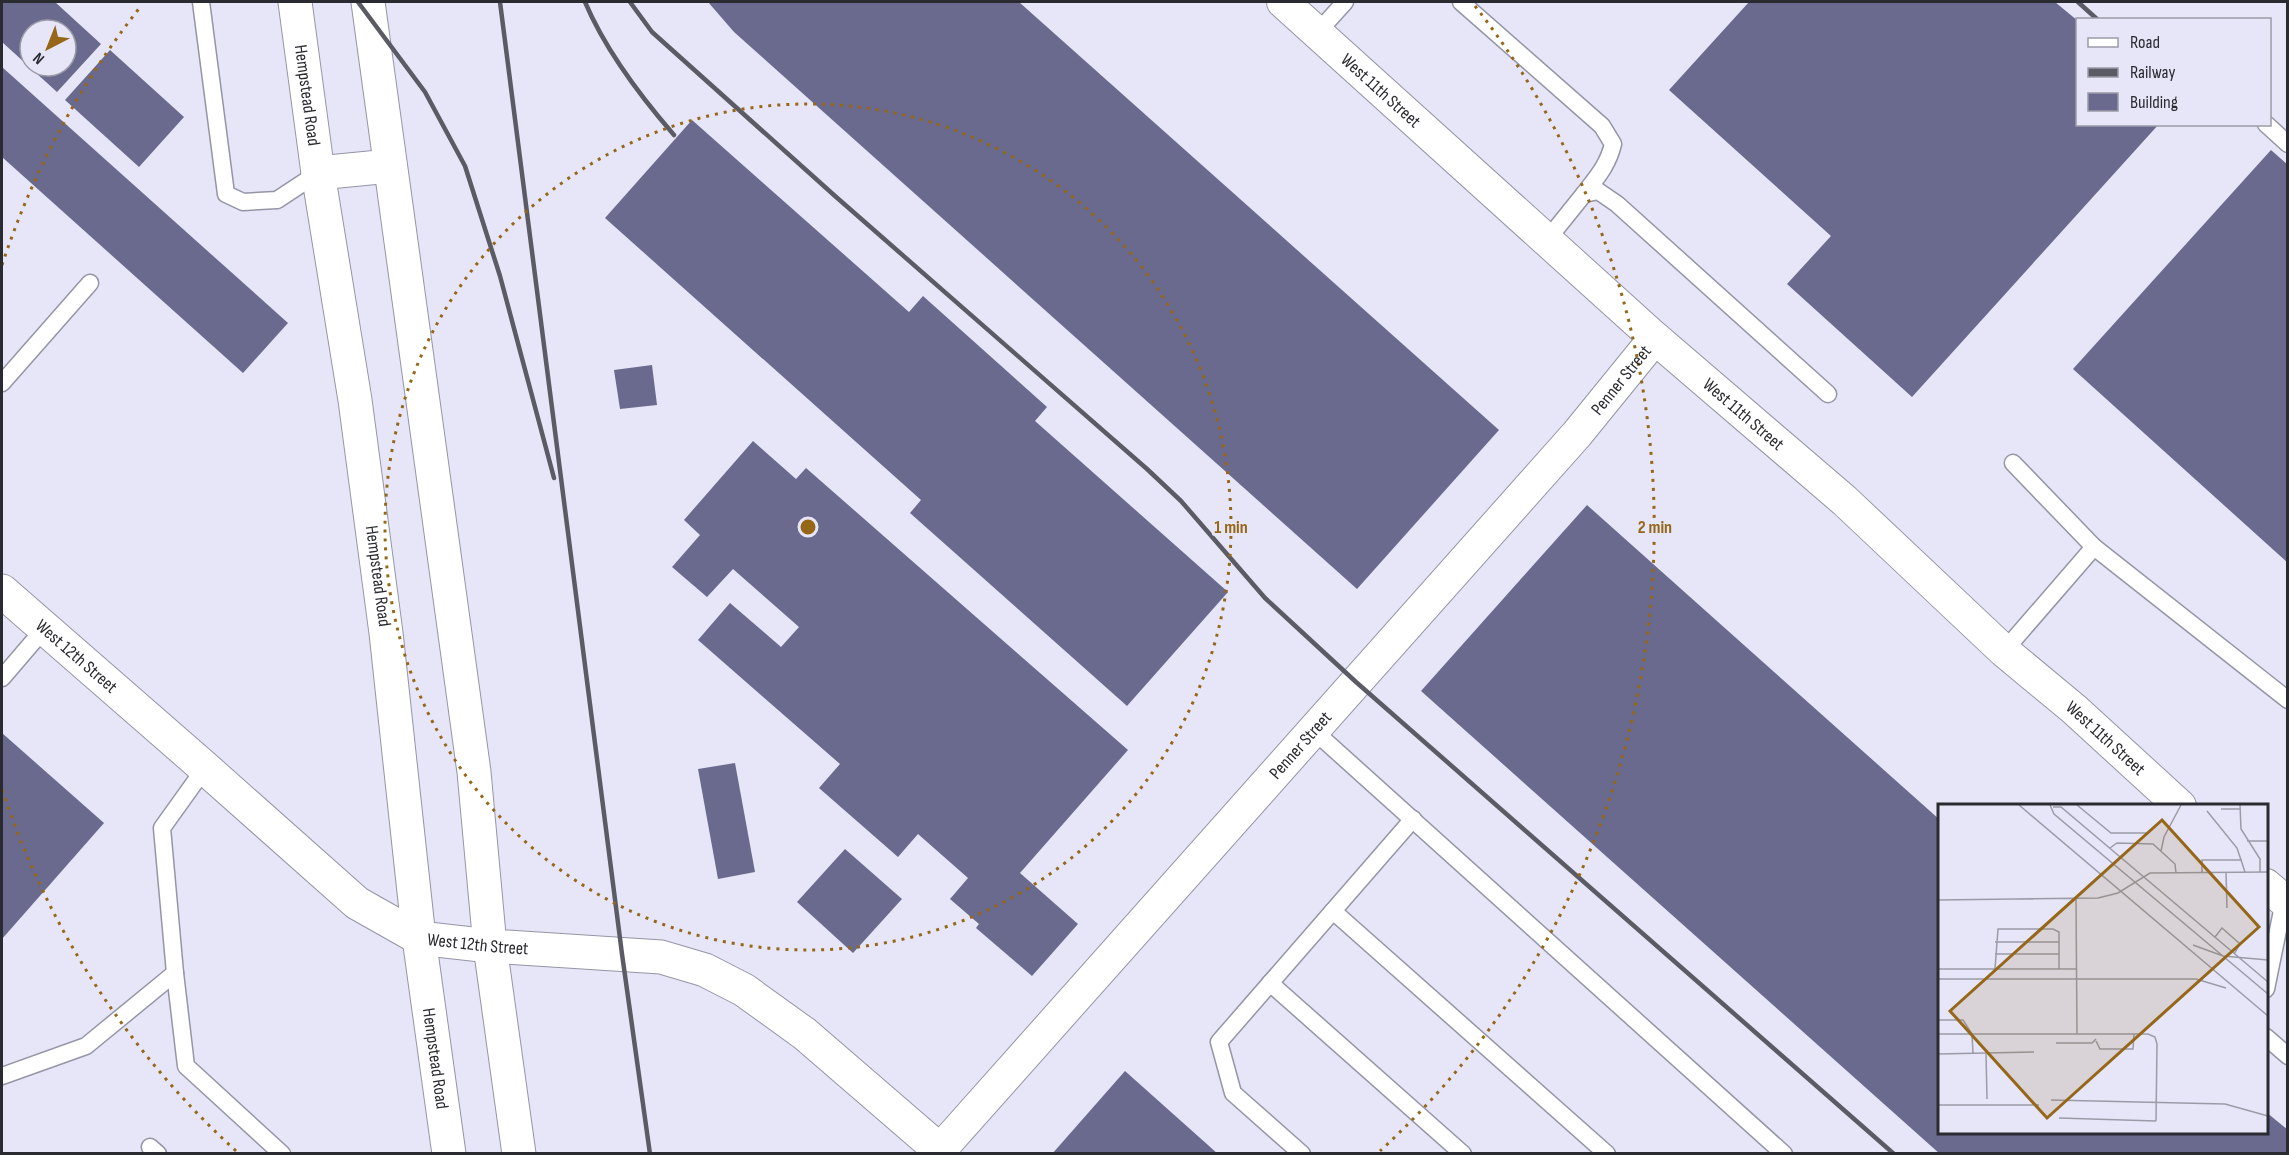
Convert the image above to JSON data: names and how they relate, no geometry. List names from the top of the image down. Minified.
{"streets":{"main road":["Hempstead Road","West 12th Street"],"street":["West 11th Street","Penner Street"]},"crossings":[["West 11th Street","Penner Street"],["Hempstead Road","West 12th Street"],["Penner Street","West 12th Street"]],"legend":["Road","Railway","Building"],"north":"bottom left","rings":["1 min","2 min"]}
